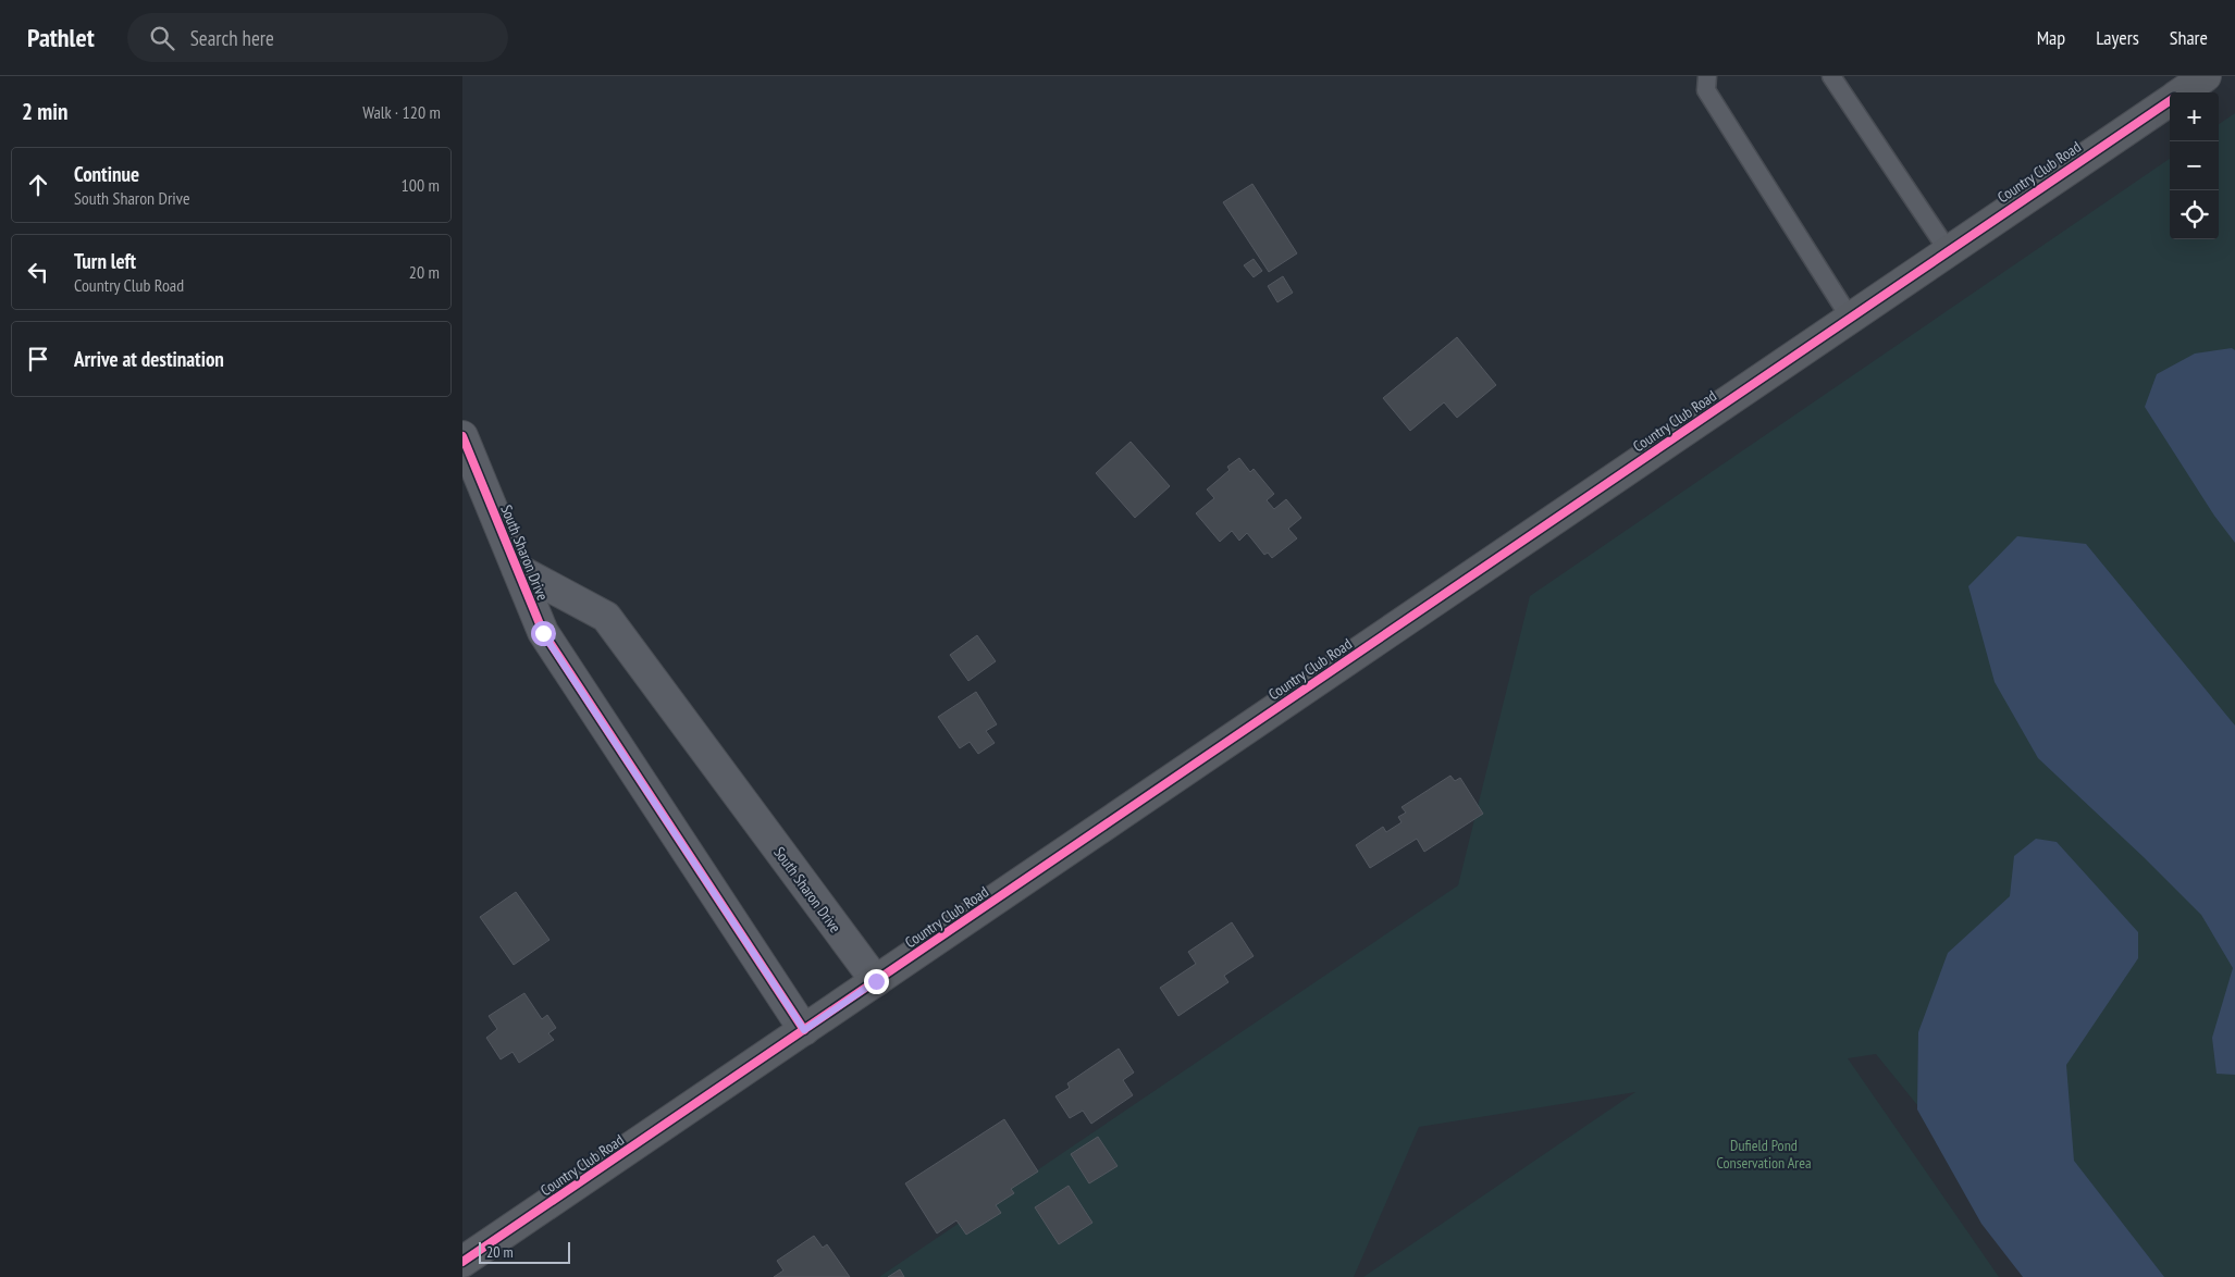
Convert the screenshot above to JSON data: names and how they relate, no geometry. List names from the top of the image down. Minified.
{"streets":{"street":["Country Club Road","South Sharon Drive"]},"crossings":[["Country Club Road","South Sharon Drive"]],"parks":["Dufield Pond Conservation Area"],"scale_bar":"20 m","page":{"header":"Pathlet","search":"Search here","nav":["Map","Layers","Share"],"heading":["2 min","Walk · 120 m"],"map_buttons":["+","−"],"list":[["Continue","South Sharon Drive","100 m"],["Turn left","Country Club Road","20 m"],"Arrive at destination"],"scale":"20 m"}}
